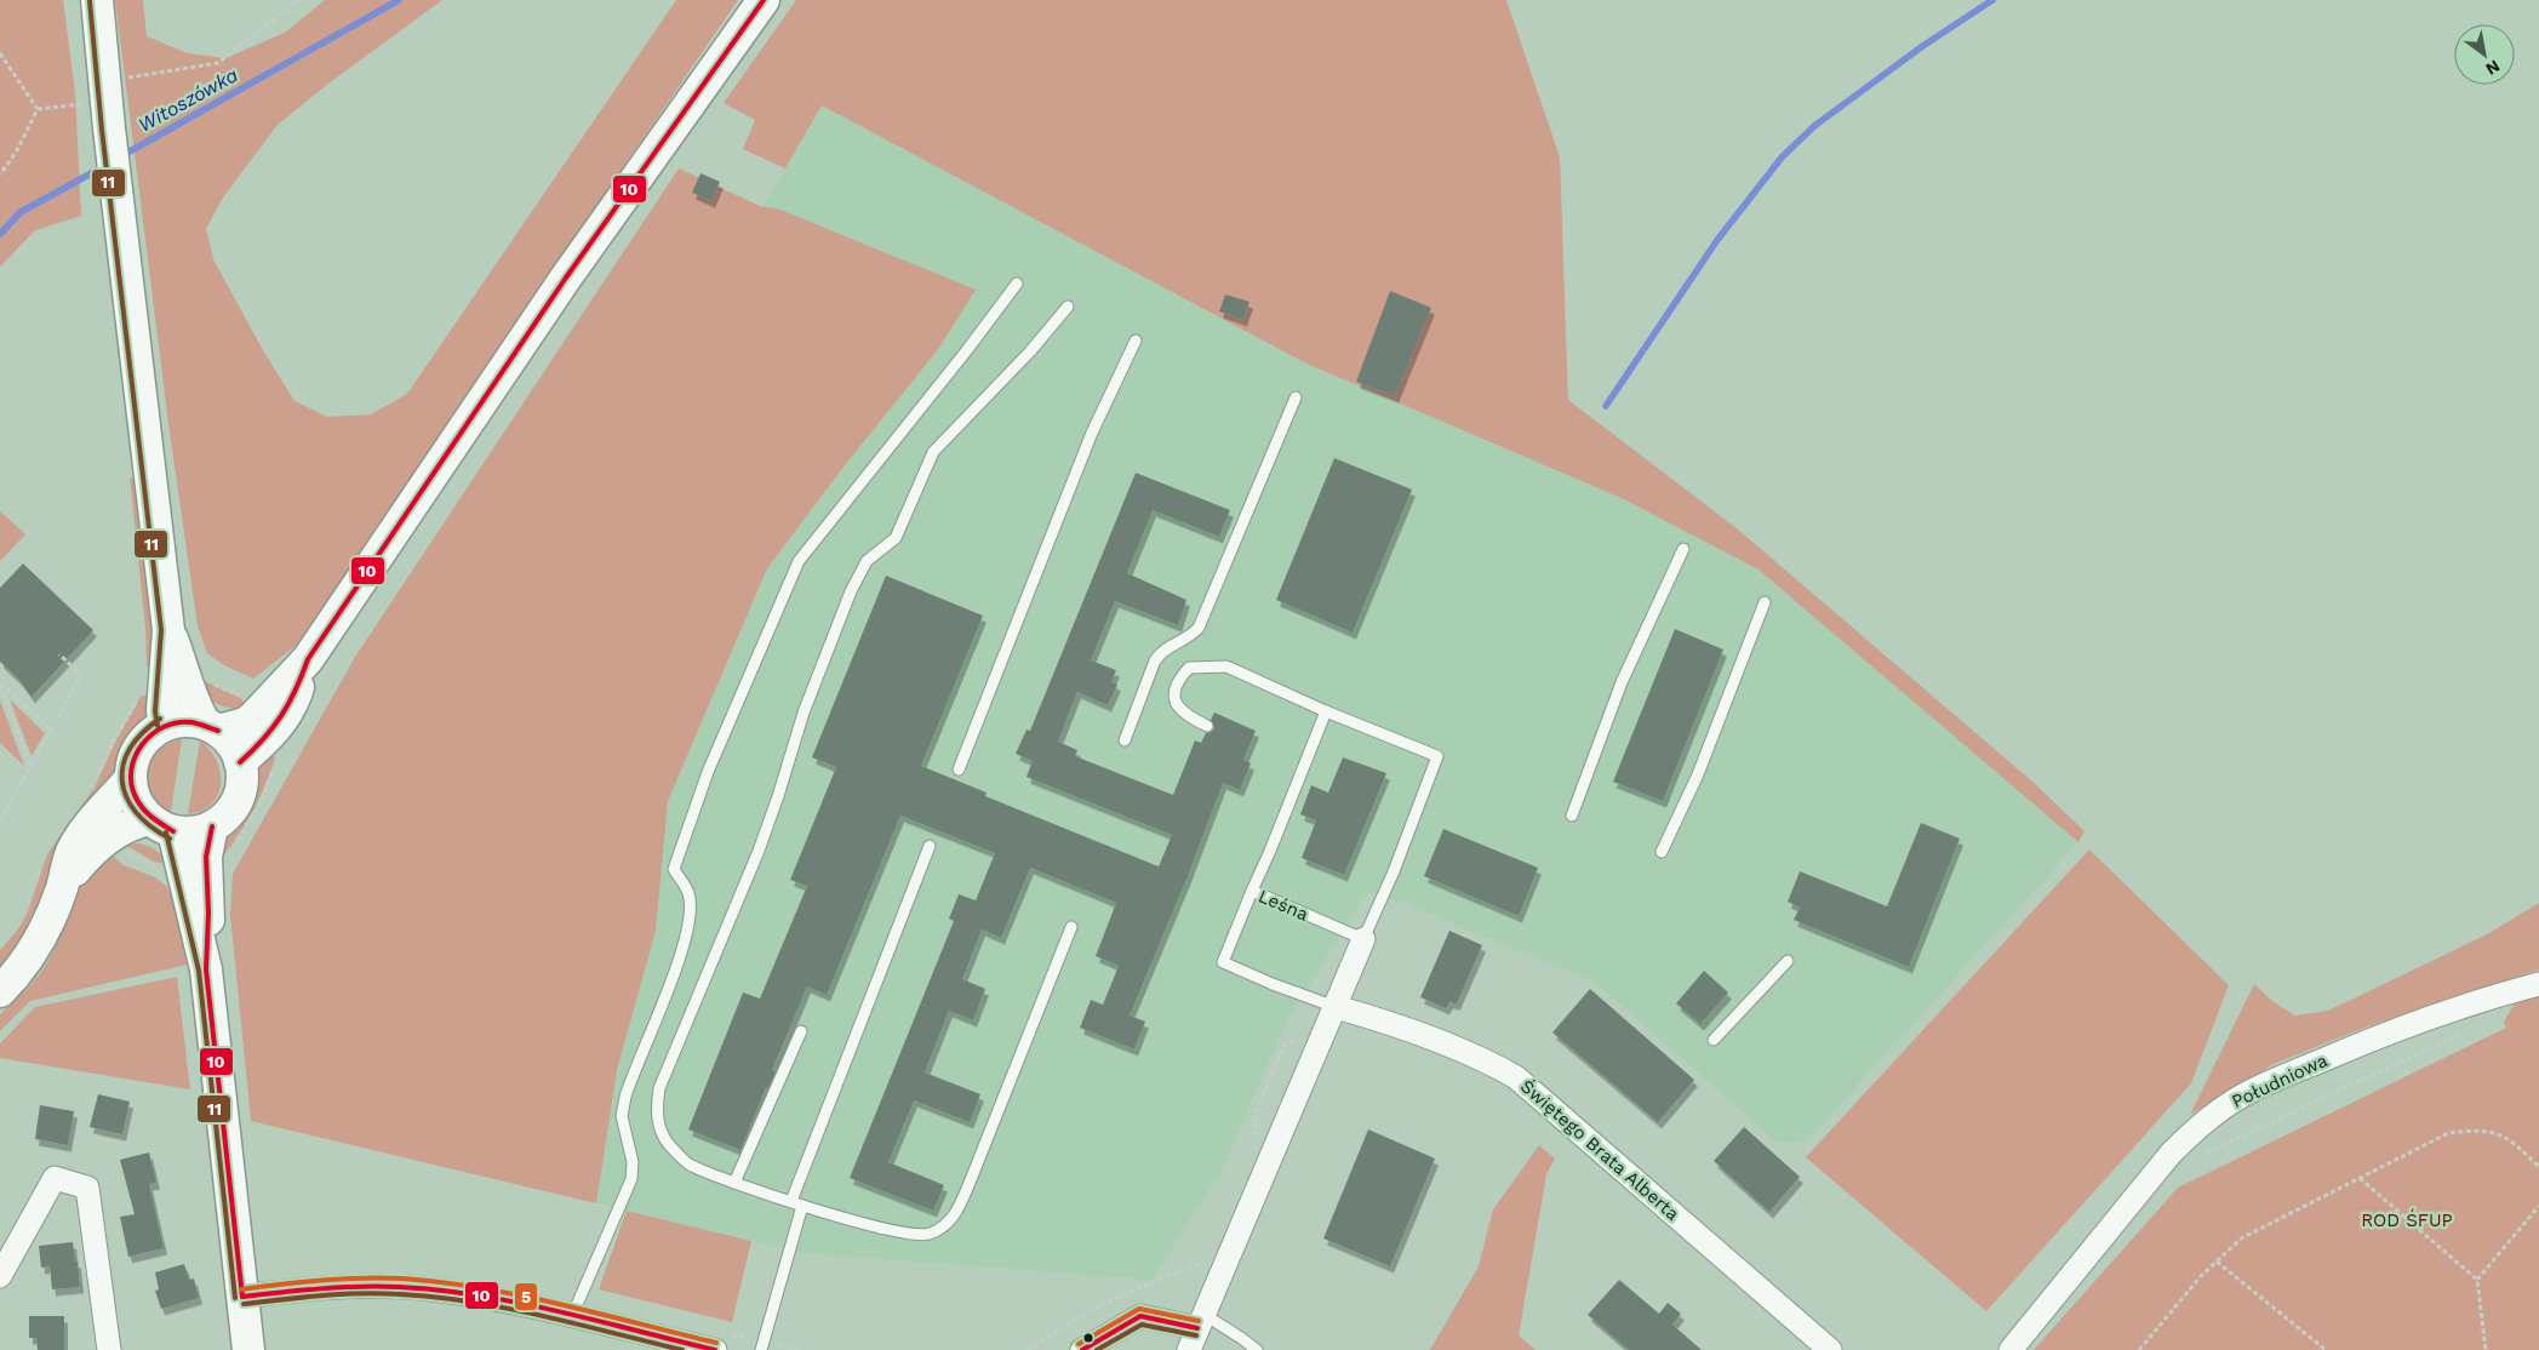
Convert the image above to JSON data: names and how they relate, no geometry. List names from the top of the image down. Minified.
{"streets":{"street":["Południowa","Świętego Brata Alberta"],"lane":["Leśna"]},"crossings":[["Leśna","Świętego Brata Alberta"]],"water":["Witoszówka"],"parks":["ROD ŚFUP"],"lines":["transit line 10","transit line 11","transit line 5"],"north":"bottom right"}
